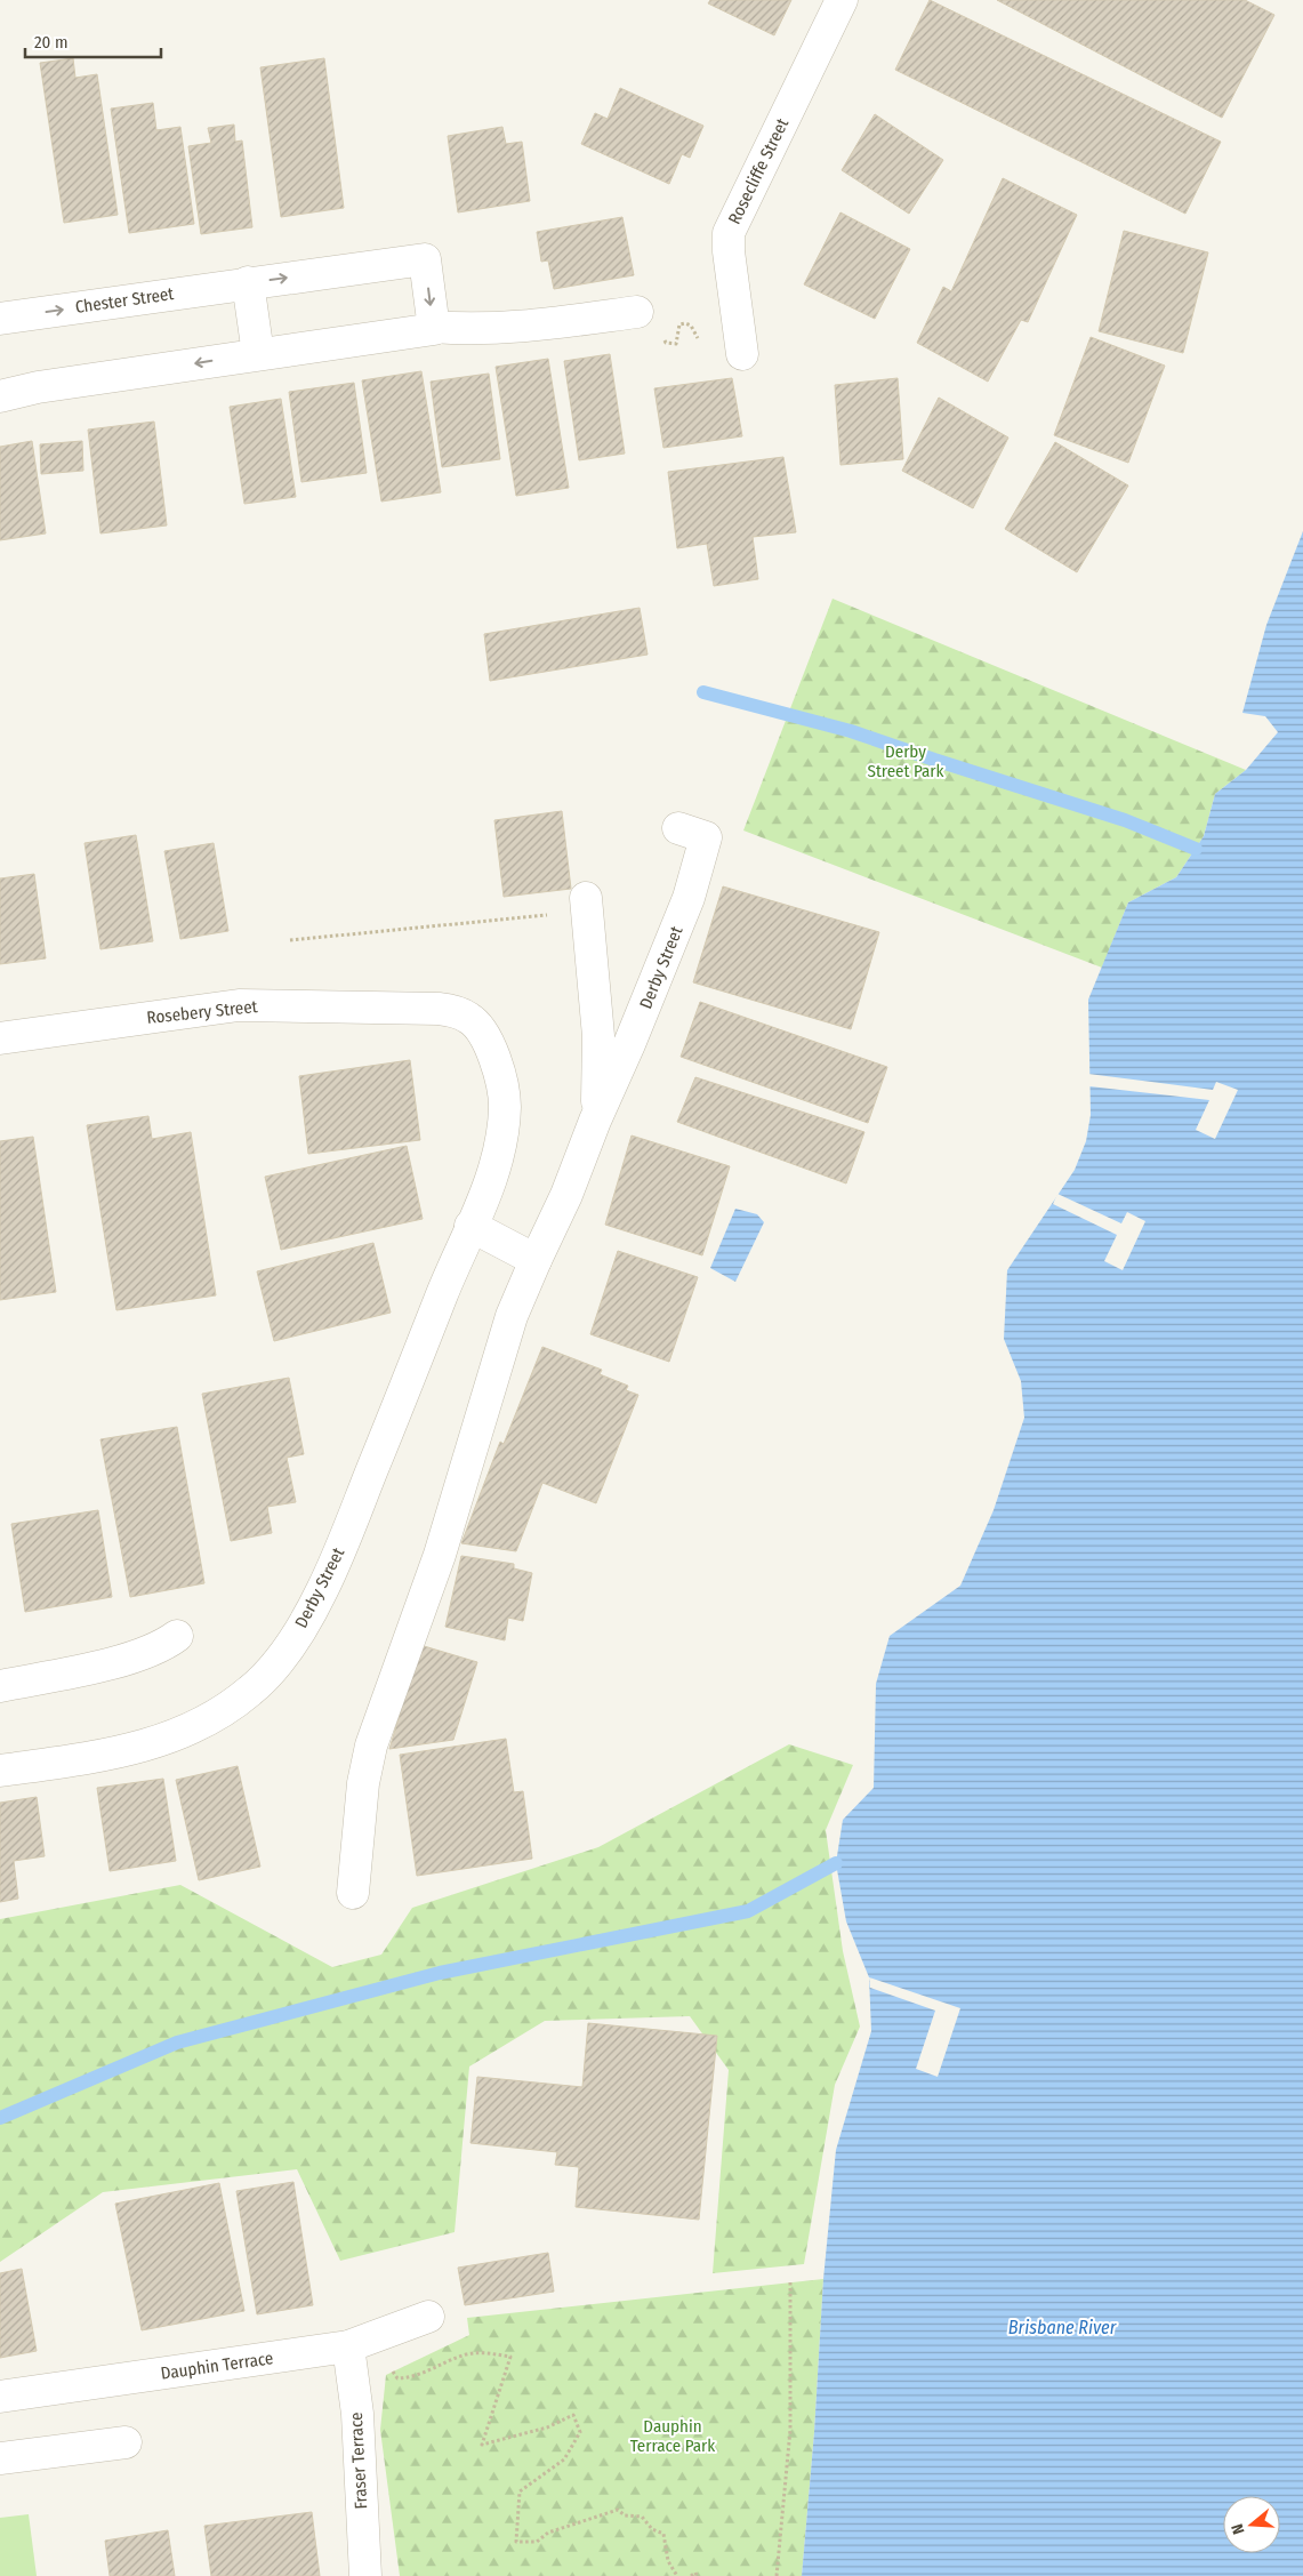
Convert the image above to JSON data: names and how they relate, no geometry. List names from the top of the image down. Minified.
{"streets":{"street":["Rosecliffe Street","Chester Street","Derby Street","Rosebery Street","Dauphin Terrace","Fraser Terrace"]},"crossings":[["Derby Street","Rosebery Street"],["Dauphin Terrace","Fraser Terrace"]],"water":["Brisbane River"],"parks":["Derby Street Park","Dauphin Terrace Park"],"scale_bar":"20 m","north":"left"}
